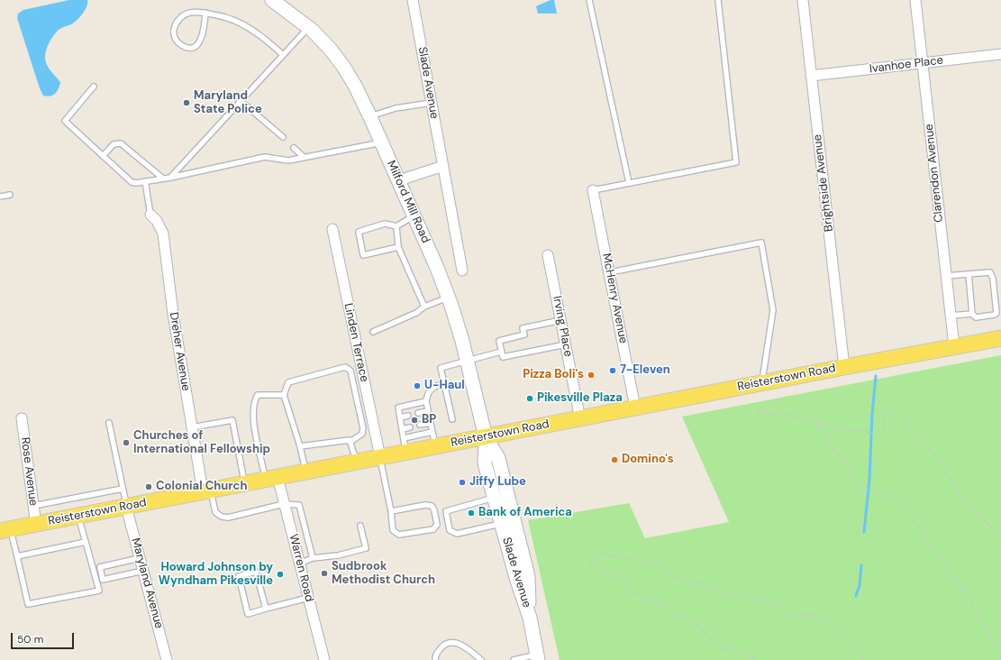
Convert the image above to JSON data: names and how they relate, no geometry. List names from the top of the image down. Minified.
{"streets":{"main road":["Slade Avenue","Milford Mill Road","Reisterstown Road"],"street":["Ivanhoe Place","Clarendon Avenue","Brightside Avenue","McHenry Avenue","Irving Place","Linden Terrace","Dreher Avenue","Rose Avenue","Warren Road","Maryland Avenue"]},"crossings":[["Ivanhoe Place","Clarendon Avenue"],["Ivanhoe Place","Brightside Avenue"],["Slade Avenue","Milford Mill Road"],["Slade Avenue","Reisterstown Road"],["Clarendon Avenue","Reisterstown Road"],["Brightside Avenue","Reisterstown Road"],["Milford Mill Road","Reisterstown Road"],["McHenry Avenue","Reisterstown Road"],["Irving Place","Reisterstown Road"],["Linden Terrace","Reisterstown Road"],["Dreher Avenue","Reisterstown Road"],["Reisterstown Road","Rose Avenue"],["Reisterstown Road","Warren Road"],["Reisterstown Road","Maryland Avenue"]],"places":["Maryland State Police","7-Eleven","Pizza Boli's","U-Haul","Pikesville Plaza","BP","Churches of International Fellowship","Domino's","Jiffy Lube","Colonial Church","Bank of America","Sudbrook Methodist Church","Howard Johnson by Wyndham Pikesville"],"scale_bar":"50 m"}
